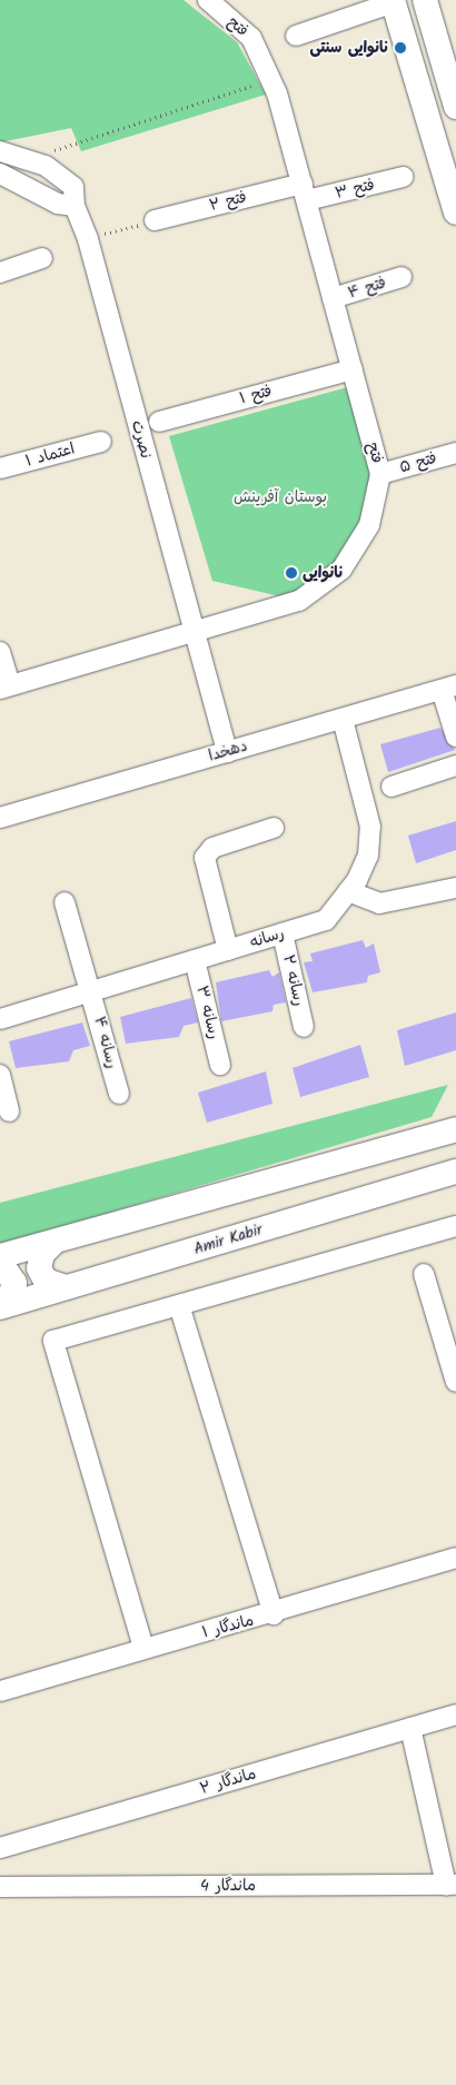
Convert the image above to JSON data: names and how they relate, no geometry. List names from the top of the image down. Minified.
{"streets":{"main road":["Amir Kabir"],"street":["فتح","فتح ۳","فتح ۲","فتح ۴","فتح ۱","نصرت","اعتماد ۱","۵ فتح","دهخدا","رسانه","رسانه ۲","رسانه ۳","رسانه ۴","ماندگار ۱","ماندگار ۲","ماندگار 4"]},"crossings":[["فتح","فتح ۳"],["فتح","فتح ۲"],["فتح","فتح ۴"],["فتح","فتح ۱"],["فتح","نصرت"],["فتح","۵ فتح"],["فتح ۳","فتح ۲"],["نصرت","دهخدا"],["دهخدا","رسانه"],["رسانه","رسانه ۲"],["رسانه","رسانه ۳"],["رسانه","رسانه ۴"]],"parks":["بوستان آفرینش"],"places":["نانوایی سنتی","نانوایی"]}
